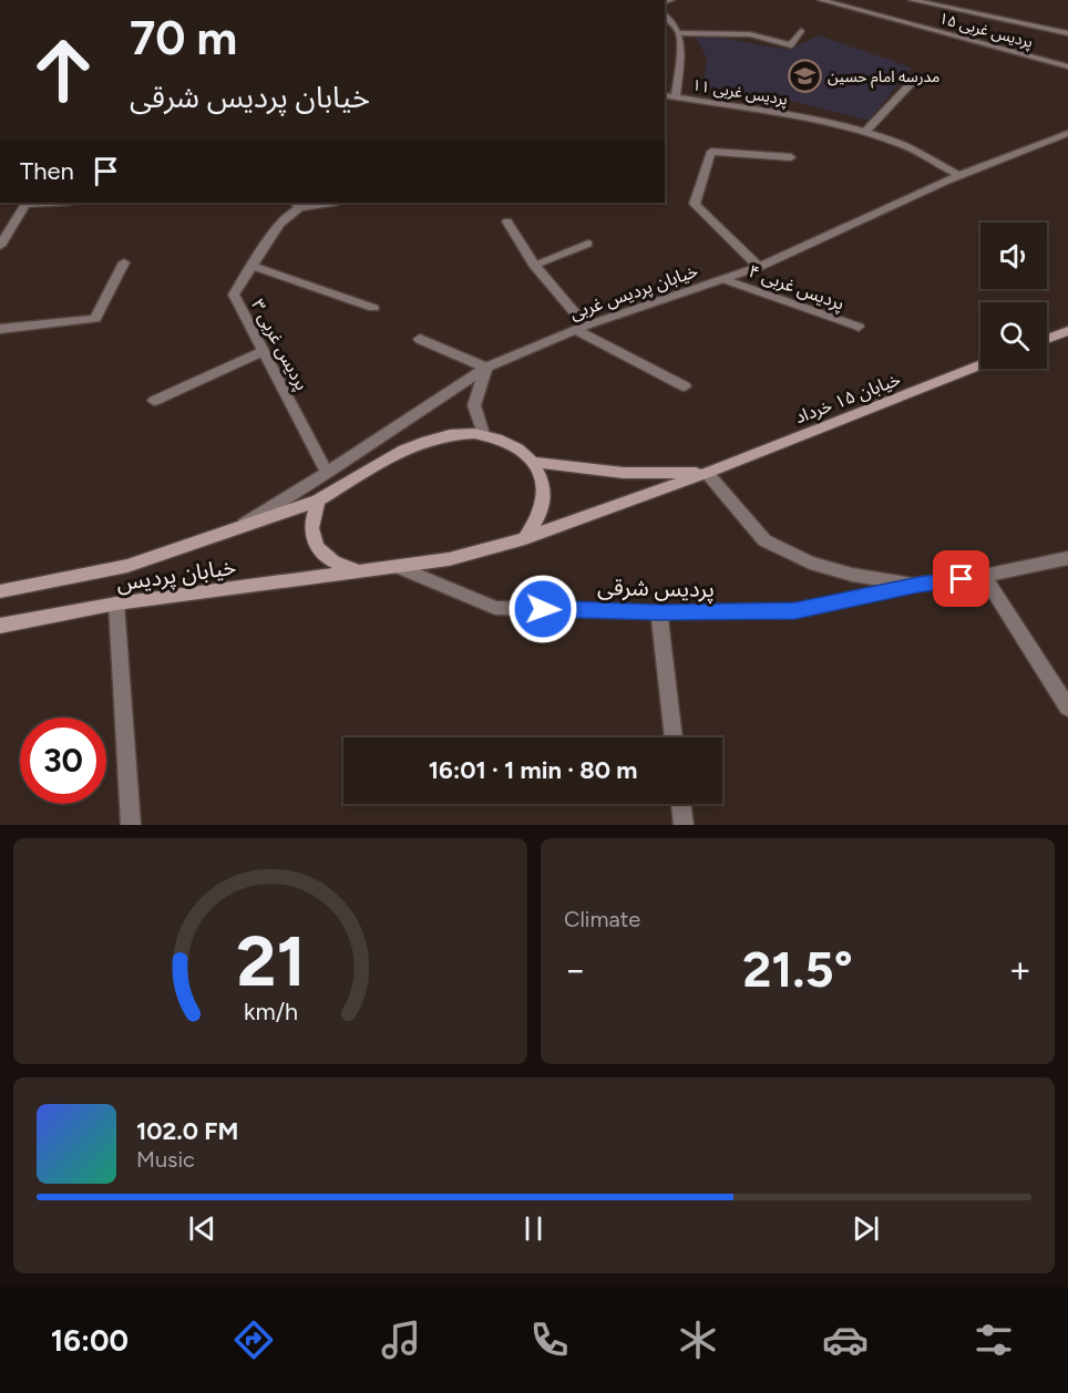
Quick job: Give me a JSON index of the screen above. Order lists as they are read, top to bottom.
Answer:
{
  "streets": {
    "street": [
      "پردیس غربی ۱۵",
      "پردیس غربی ۱۱",
      "پردیس غربی ۴",
      "خیابان پردیس غربی",
      "پردیس غربی ۳",
      "خیابان ۱۵ خرداد",
      "خیابان پردیس",
      "پردیس شرقی"
    ]
  },
  "crossings": [
    ["پردیس غربی ۱۱", "خیابان پردیس غربی"],
    ["پردیس غربی ۴", "خیابان پردیس غربی"],
    ["خیابان پردیس غربی", "پردیس غربی ۳"],
    ["خیابان پردیس غربی", "خیابان پردیس"],
    ["خیابان ۱۵ خرداد", "خیابان پردیس"],
    ["خیابان پردیس", "پردیس شرقی"]
  ],
  "places": {
    "school or university": ["مدرسه امام حسین"]
  },
  "page": {
    "turn": ["70 m", "خیابان پردیس شرقی"],
    "then": "Then",
    "limit": "30",
    "trip": "16:01 · 1 min · 80 m",
    "tile": "Climate",
    "heat": ["−", "21.5°", "+"],
    "song": ["102.0 FM", "Music"],
    "tabs": "16:00",
    "gauge": ["21", "km/h"]
  }
}
